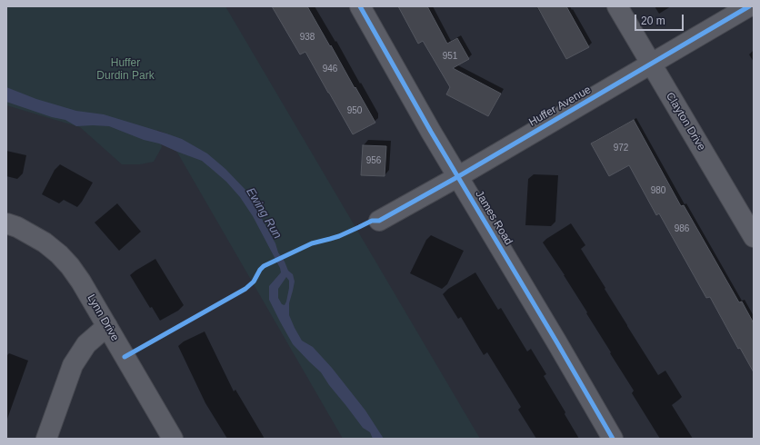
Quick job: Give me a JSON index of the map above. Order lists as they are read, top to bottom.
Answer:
{
  "streets": {
    "street": [
      "Huffer Avenue",
      "Clayton Drive",
      "James Road",
      "Lynn Drive"
    ]
  },
  "crossings": [
    ["Huffer Avenue", "Clayton Drive"],
    ["Huffer Avenue", "James Road"]
  ],
  "water": ["Ewing Run"],
  "parks": ["Huffer Durdin Park"],
  "house_numbers": [
    "938",
    "951",
    "946",
    "950",
    "972",
    "956",
    "980",
    "986"
  ],
  "scale_bar": "20 m"
}
